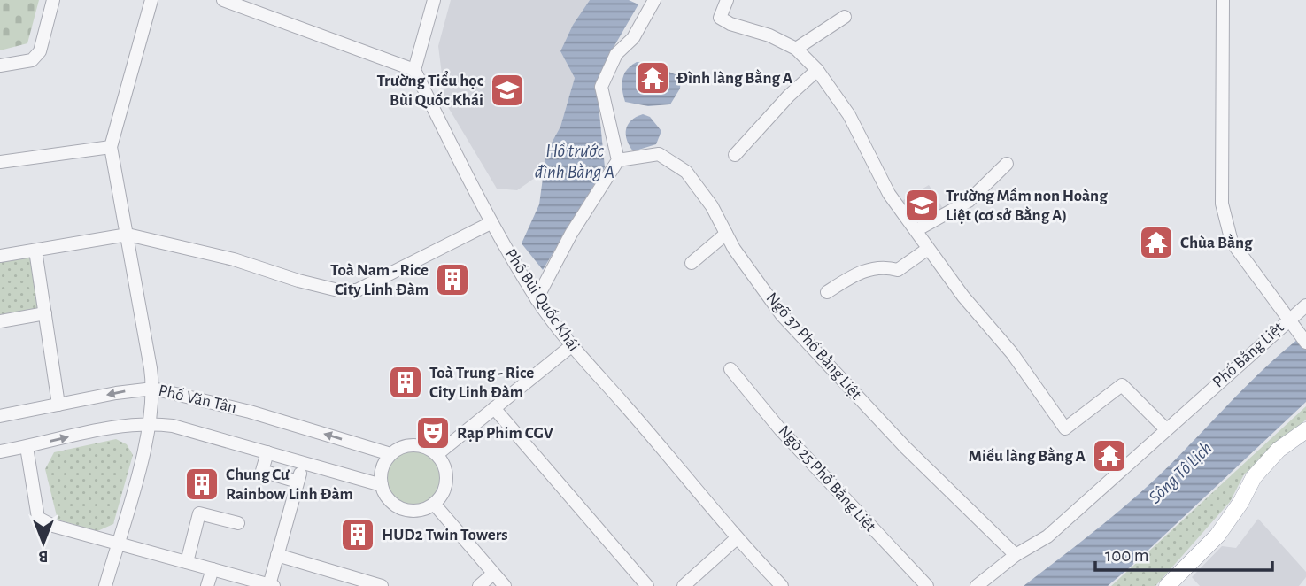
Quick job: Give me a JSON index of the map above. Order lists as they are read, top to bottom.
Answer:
{
  "streets": {
    "street": [
      "Phố Bùi Quốc Khái",
      "Ngõ 37 Phố Bằng Liệt",
      "Phố Bằng Liệt",
      "Phố Văn Tân",
      "Ngõ 25 Phố Bằng Liệt"
    ]
  },
  "crossings": [
    ["Ngõ 37 Phố Bằng Liệt", "Phố Bằng Liệt"]
  ],
  "water": ["Hồ trước đình Bằng A", "Sông Tô Lịch"],
  "places": {
    "temple": ["Đình làng Bằng A", "Chùa Bằng", "Miếu làng Bằng A"],
    "school or university": ["Trường Tiểu học Bùi Quốc Khái", "Trường Mầm non Hoàng Liệt (cơ sở Bằng A)"],
    "building": [
      "Toà Nam - Rice City Linh Đàm",
      "Toà Trung - Rice City Linh Đàm",
      "Chung Cư Rainbow Linh Đàm",
      "HUD2 Twin Towers"
    ],
    "theatre": ["Rạp Phim CGV"]
  },
  "scale_bar": "100 m",
  "north": "bottom"
}
